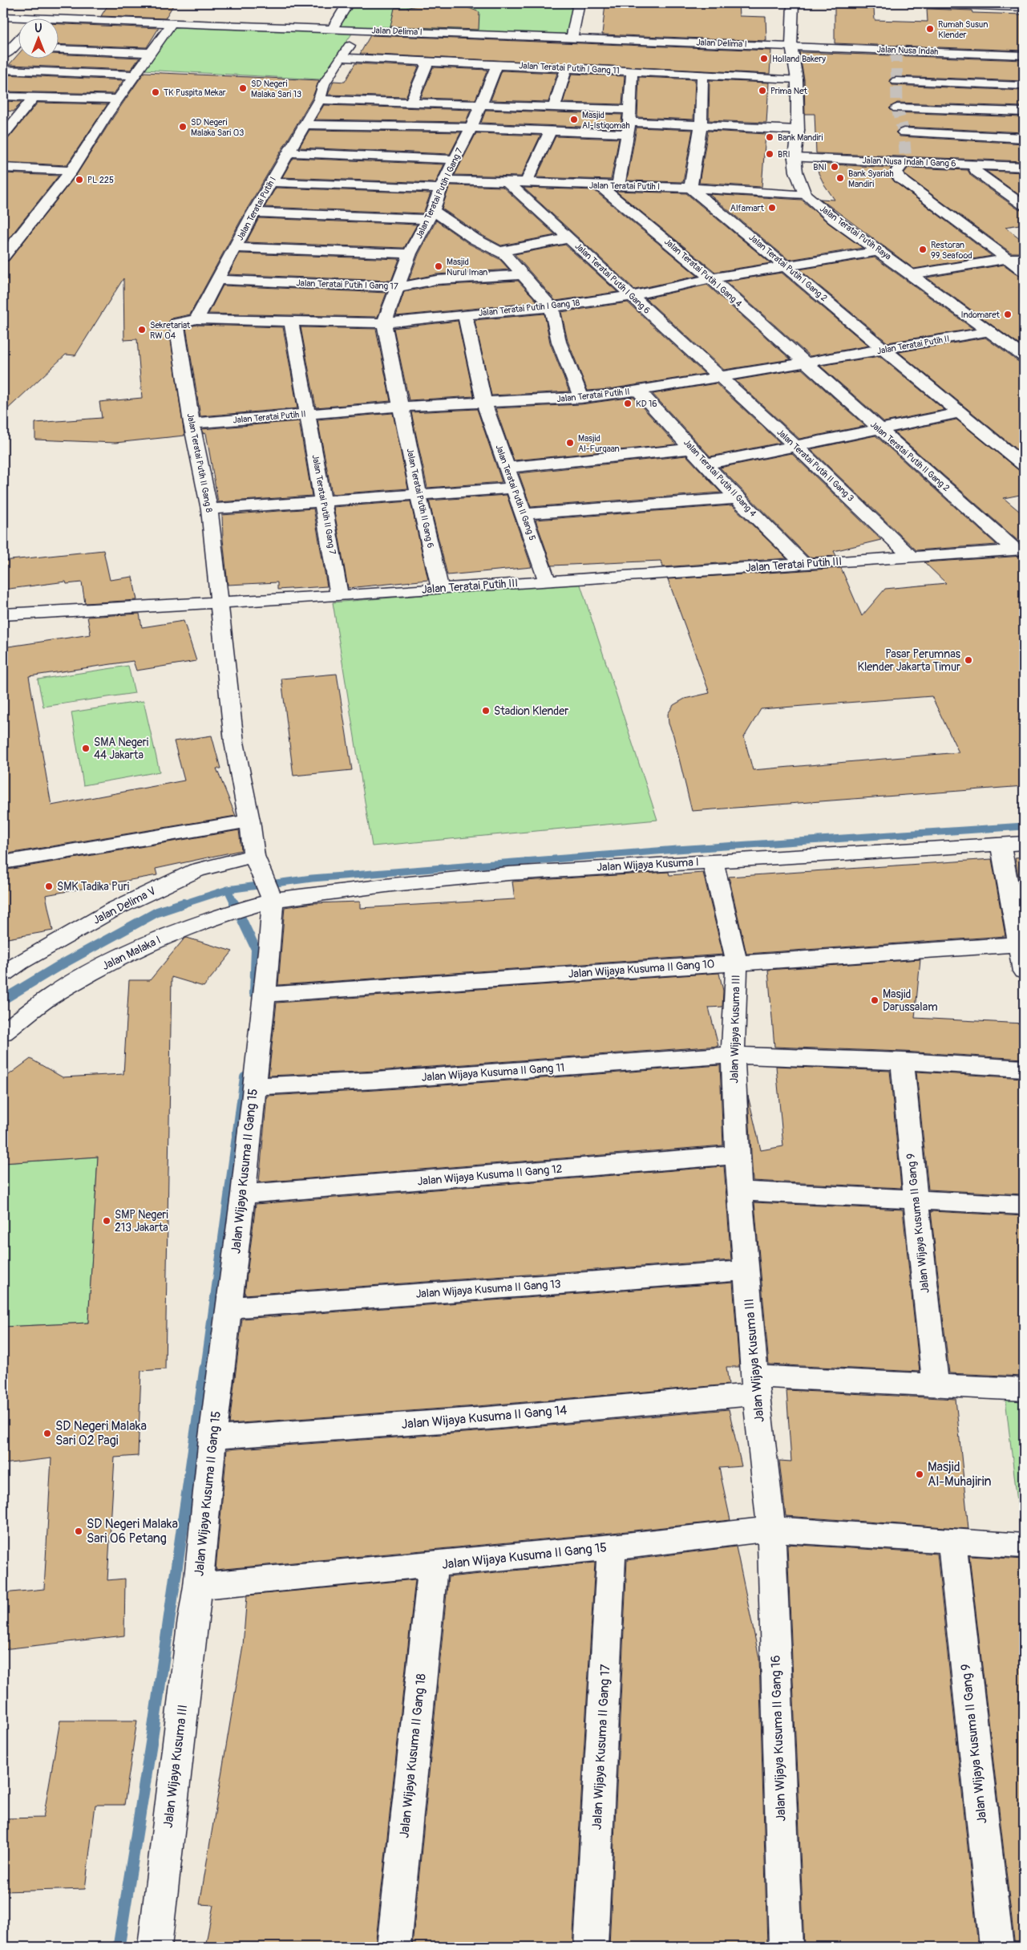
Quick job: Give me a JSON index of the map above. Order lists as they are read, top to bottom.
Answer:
{
  "streets": {
    "street": [
      "Jalan Delima I",
      "Jalan Nusa Indah",
      "Jalan Teratai Putih I Gang 11",
      "Jalan Nusa Indah I Gang 6",
      "Jalan Teratai Putih I",
      "Jalan Teratai Putih I Gang 7",
      "Jalan Teratai Putih Raya",
      "Jalan Teratai Putih I Gang 2",
      "Jalan Teratai Putih I Gang 4",
      "Jalan Teratai Putih I Gang 6",
      "Jalan Teratai Putih I Gang 17",
      "Jalan Teratai Putih I Gang 18",
      "Jalan Teratai Putih II",
      "Jalan Teratai Putih II Gang 2",
      "Jalan Teratai Putih II Gang 8",
      "Jalan Teratai Putih II Gang 3",
      "Jalan Teratai Putih II Gang 4",
      "Jalan Teratai Putih II Gang 5",
      "Jalan Teratai Putih II Gang 6",
      "Jalan Teratai Putih II Gang 7",
      "Jalan Teratai Putih III",
      "Jalan Wijaya Kusuma I",
      "Jalan Delima V",
      "Jalan Malaka I",
      "Jalan Wijaya Kusuma II Gang 10",
      "Jalan Wijaya Kusuma III",
      "Jalan Wijaya Kusuma II Gang 11",
      "Jalan Wijaya Kusuma II Gang 15",
      "Jalan Wijaya Kusuma II Gang 12",
      "Jalan Wijaya Kusuma II Gang 9",
      "Jalan Wijaya Kusuma II Gang 13",
      "Jalan Wijaya Kusuma II Gang 14",
      "Jalan Wijaya Kusuma II Gang 16",
      "Jalan Wijaya Kusuma II Gang 17",
      "Jalan Wijaya Kusuma II Gang 18"
    ]
  },
  "crossings": [
    ["Jalan Delima I", "Jalan Nusa Indah"],
    ["Jalan Delima I", "Jalan Teratai Putih I"],
    ["Jalan Delima I", "Jalan Teratai Putih Raya"],
    ["Jalan Nusa Indah", "Jalan Teratai Putih Raya"],
    ["Jalan Teratai Putih I Gang 11", "Jalan Teratai Putih I"],
    ["Jalan Teratai Putih I Gang 11", "Jalan Teratai Putih I Gang 7"],
    ["Jalan Teratai Putih I Gang 11", "Jalan Teratai Putih Raya"],
    ["Jalan Nusa Indah I Gang 6", "Jalan Teratai Putih Raya"],
    ["Jalan Teratai Putih I", "Jalan Teratai Putih I Gang 7"],
    ["Jalan Teratai Putih I", "Jalan Teratai Putih Raya"],
    ["Jalan Teratai Putih I", "Jalan Teratai Putih I Gang 2"],
    ["Jalan Teratai Putih I", "Jalan Teratai Putih I Gang 4"],
    ["Jalan Teratai Putih I", "Jalan Teratai Putih I Gang 6"],
    ["Jalan Teratai Putih I", "Jalan Teratai Putih I Gang 17"],
    ["Jalan Teratai Putih I", "Jalan Teratai Putih I Gang 18"],
    ["Jalan Teratai Putih I Gang 7", "Jalan Teratai Putih I Gang 17"],
    ["Jalan Teratai Putih I Gang 7", "Jalan Teratai Putih I Gang 18"],
    ["Jalan Teratai Putih I Gang 7", "Jalan Teratai Putih II Gang 6"],
    ["Jalan Teratai Putih Raya", "Jalan Teratai Putih I Gang 18"],
    ["Jalan Teratai Putih Raya", "Jalan Teratai Putih II"],
    ["Jalan Teratai Putih I Gang 2", "Jalan Teratai Putih I Gang 18"],
    ["Jalan Teratai Putih I Gang 2", "Jalan Teratai Putih II"],
    ["Jalan Teratai Putih I Gang 4", "Jalan Teratai Putih I Gang 18"],
    ["Jalan Teratai Putih I Gang 4", "Jalan Teratai Putih II"],
    ["Jalan Teratai Putih I Gang 4", "Jalan Teratai Putih II Gang 2"],
    ["Jalan Teratai Putih I Gang 6", "Jalan Teratai Putih I Gang 18"],
    ["Jalan Teratai Putih I Gang 6", "Jalan Teratai Putih II"],
    ["Jalan Teratai Putih I Gang 6", "Jalan Teratai Putih II Gang 3"],
    ["Jalan Teratai Putih I Gang 18", "Jalan Teratai Putih II Gang 8"],
    ["Jalan Teratai Putih I Gang 18", "Jalan Teratai Putih II Gang 5"],
    ["Jalan Teratai Putih I Gang 18", "Jalan Teratai Putih II Gang 6"],
    ["Jalan Teratai Putih I Gang 18", "Jalan Teratai Putih II Gang 7"],
    ["Jalan Teratai Putih II", "Jalan Teratai Putih II Gang 2"],
    ["Jalan Teratai Putih II", "Jalan Teratai Putih II Gang 8"],
    ["Jalan Teratai Putih II", "Jalan Teratai Putih II Gang 3"],
    ["Jalan Teratai Putih II", "Jalan Teratai Putih II Gang 4"],
    ["Jalan Teratai Putih II", "Jalan Teratai Putih II Gang 5"],
    ["Jalan Teratai Putih II", "Jalan Teratai Putih II Gang 6"],
    ["Jalan Teratai Putih II", "Jalan Teratai Putih II Gang 7"],
    ["Jalan Teratai Putih II Gang 2", "Jalan Teratai Putih III"],
    ["Jalan Teratai Putih II Gang 8", "Jalan Teratai Putih III"],
    ["Jalan Teratai Putih II Gang 3", "Jalan Teratai Putih III"],
    ["Jalan Teratai Putih II Gang 4", "Jalan Teratai Putih III"],
    ["Jalan Teratai Putih II Gang 5", "Jalan Teratai Putih III"],
    ["Jalan Teratai Putih II Gang 6", "Jalan Teratai Putih III"],
    ["Jalan Teratai Putih II Gang 7", "Jalan Teratai Putih III"],
    ["Jalan Wijaya Kusuma I", "Jalan Malaka I"],
    ["Jalan Wijaya Kusuma I", "Jalan Wijaya Kusuma III"],
    ["Jalan Wijaya Kusuma I", "Jalan Wijaya Kusuma II Gang 15"],
    ["Jalan Malaka I", "Jalan Wijaya Kusuma II Gang 15"],
    ["Jalan Wijaya Kusuma II Gang 10", "Jalan Wijaya Kusuma III"],
    ["Jalan Wijaya Kusuma II Gang 10", "Jalan Wijaya Kusuma II Gang 15"],
    ["Jalan Wijaya Kusuma III", "Jalan Wijaya Kusuma II Gang 11"],
    ["Jalan Wijaya Kusuma III", "Jalan Wijaya Kusuma II Gang 15"],
    ["Jalan Wijaya Kusuma III", "Jalan Wijaya Kusuma II Gang 12"],
    ["Jalan Wijaya Kusuma III", "Jalan Wijaya Kusuma II Gang 13"],
    ["Jalan Wijaya Kusuma III", "Jalan Wijaya Kusuma II Gang 14"],
    ["Jalan Wijaya Kusuma III", "Jalan Wijaya Kusuma II Gang 16"],
    ["Jalan Wijaya Kusuma II Gang 11", "Jalan Wijaya Kusuma II Gang 15"],
    ["Jalan Wijaya Kusuma II Gang 11", "Jalan Wijaya Kusuma II Gang 9"],
    ["Jalan Wijaya Kusuma II Gang 15", "Jalan Wijaya Kusuma II Gang 12"],
    ["Jalan Wijaya Kusuma II Gang 15", "Jalan Wijaya Kusuma II Gang 9"],
    ["Jalan Wijaya Kusuma II Gang 15", "Jalan Wijaya Kusuma II Gang 13"],
    ["Jalan Wijaya Kusuma II Gang 15", "Jalan Wijaya Kusuma II Gang 14"],
    ["Jalan Wijaya Kusuma II Gang 15", "Jalan Wijaya Kusuma II Gang 16"],
    ["Jalan Wijaya Kusuma II Gang 15", "Jalan Wijaya Kusuma II Gang 17"],
    ["Jalan Wijaya Kusuma II Gang 15", "Jalan Wijaya Kusuma II Gang 18"],
    ["Jalan Wijaya Kusuma II Gang 9", "Jalan Wijaya Kusuma II Gang 14"]
  ],
  "places": [
    "Rumah Susun Klender",
    "Holland Bakery",
    "SD Negeri Malaka Sari 13",
    "Prima Net",
    "TK Puspita Mekar",
    "Masjid Al-Istiqomah",
    "SD Negeri Malaka Sari 03",
    "Bank Mandiri",
    "BRI",
    "BNI",
    "Bank Syariah Mandiri",
    "PL 225",
    "Alfamart",
    "Restoran 99 Seafood",
    "Masjid Nurul Iman",
    "Indomaret",
    "Sekretariat RW 04",
    "KD 16",
    "Masjid Al-Furqaan",
    "Pasar Perumnas Klender Jakarta Timur",
    "Stadion Klender",
    "SMA Negeri 44 Jakarta",
    "SMK Tadika Puri",
    "Masjid Darussalam",
    "SMP Negeri 213 Jakarta",
    "SD Negeri Malaka Sari 02 Pagi",
    "Masjid Al-Muhajirin",
    "SD Negeri Malaka Sari 06 Petang"
  ],
  "north": "top"
}
